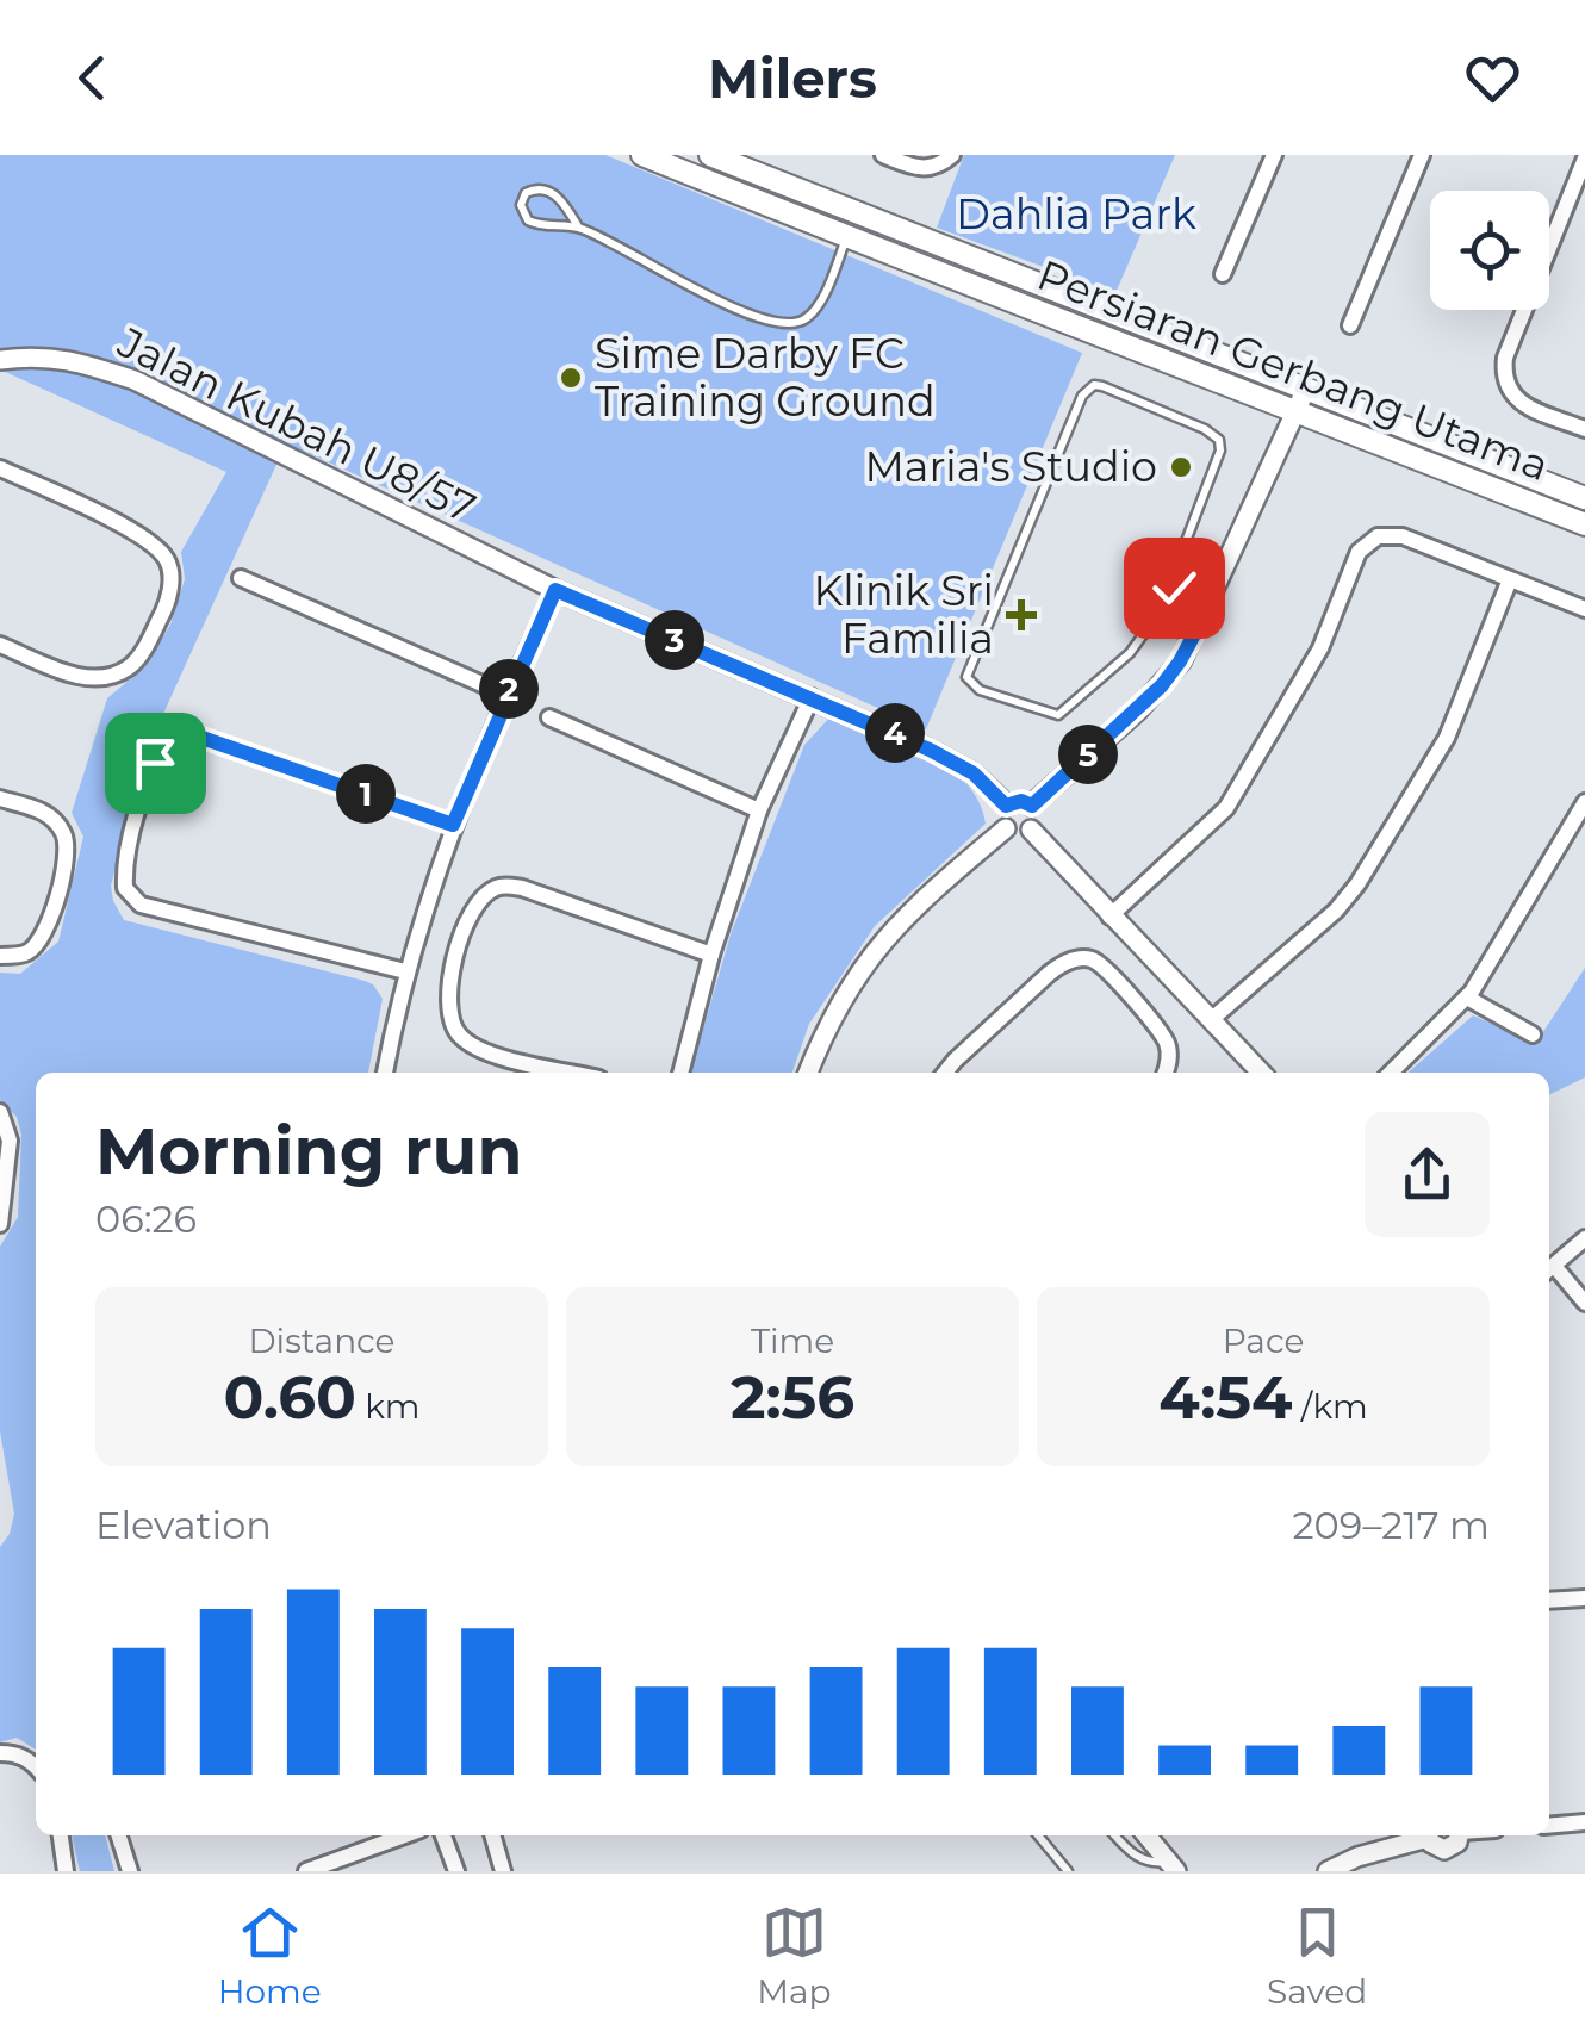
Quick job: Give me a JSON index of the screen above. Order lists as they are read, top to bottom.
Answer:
{
  "streets": {
    "main road": ["Persiaran Gerbang Utama"],
    "street": ["Jalan Kubah U8/57"]
  },
  "parks": ["Dahlia Park"],
  "places": {
    "other": ["Sime Darby FC Training Ground", "Maria's Studio"],
    "health": ["Klinik Sri Familia"]
  },
  "page": {
    "header": "Milers",
    "pins": [
      "3",
      "2",
      "4",
      "5",
      "1"
    ],
    "heading": ["Morning run", "06:26"],
    "stats": [
      ["Distance", "0.60 km"],
      ["Time", "2:56"],
      ["Pace", "4:54 /km"]
    ],
    "chart": ["Elevation", "209–217 m"],
    "tabs": ["Home", "Map", "Saved"]
  }
}
